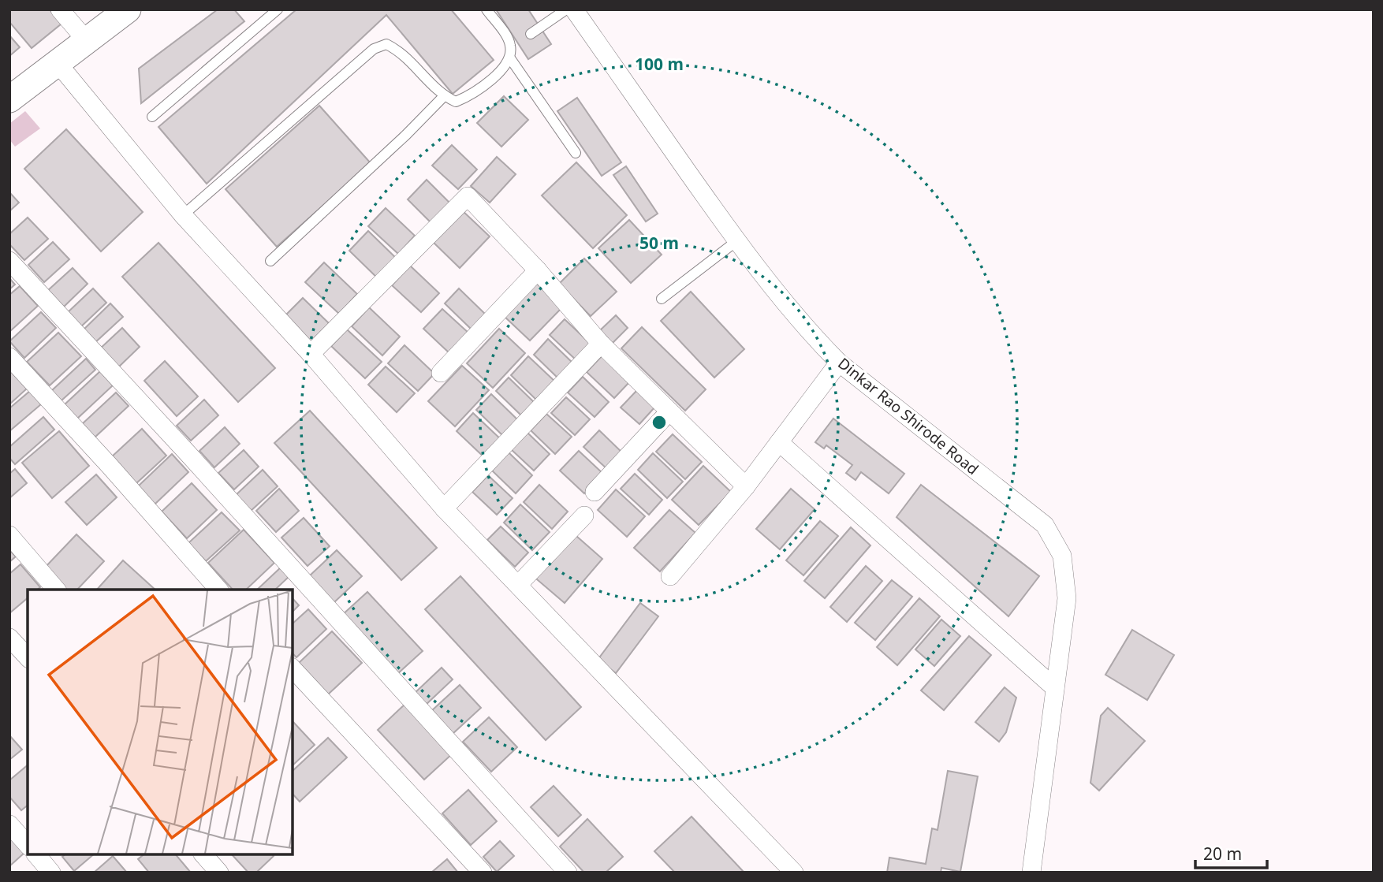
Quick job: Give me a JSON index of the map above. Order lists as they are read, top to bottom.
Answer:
{
  "streets": {
    "street": ["Dinkar Rao Shirode Road"]
  },
  "scale_bar": "20 m",
  "rings": ["100 m", "50 m"]
}
